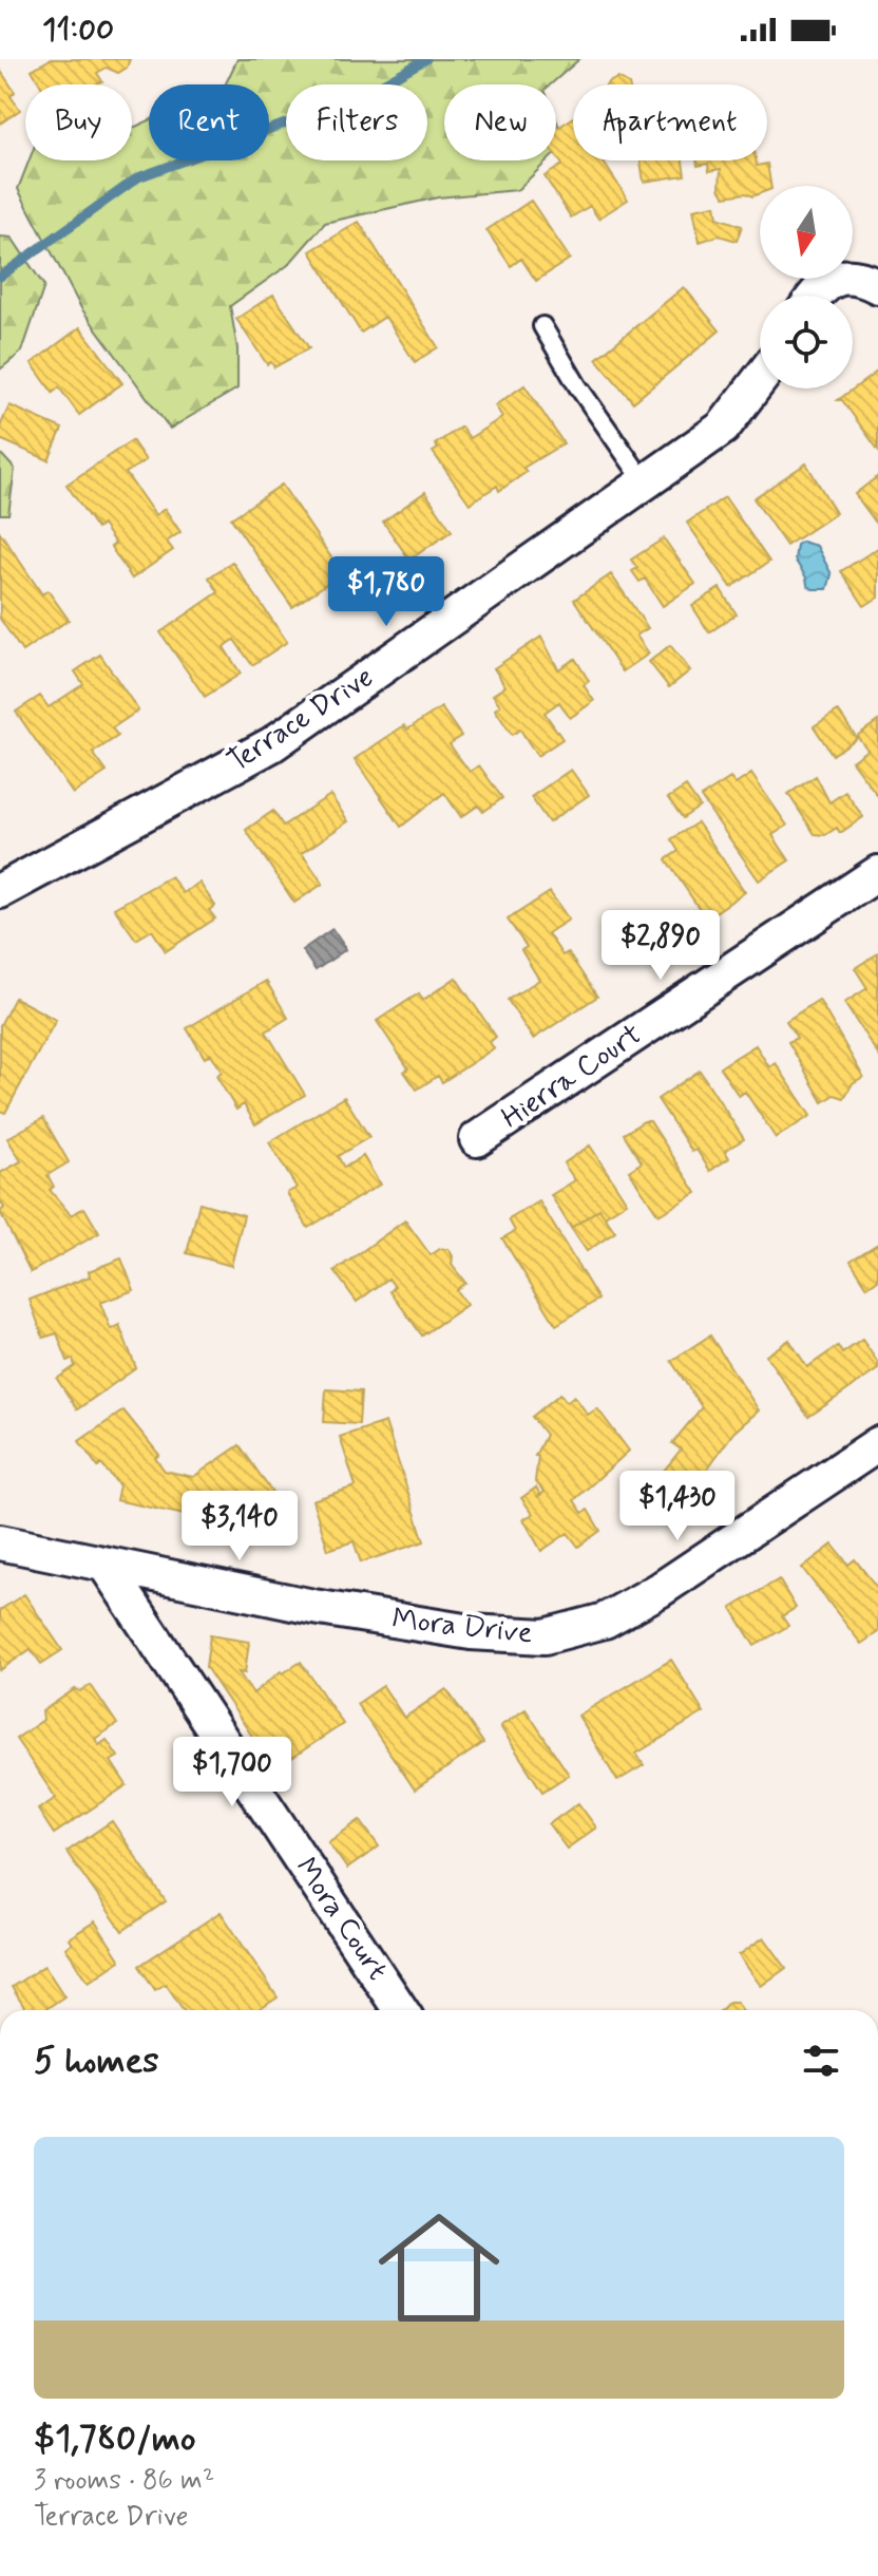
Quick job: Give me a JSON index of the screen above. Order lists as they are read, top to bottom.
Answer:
{
  "streets": {
    "street": [
      "Terrace Drive",
      "Hierra Court",
      "Mora Drive",
      "Mora Court"
    ]
  },
  "crossings": [
    ["Mora Drive", "Mora Court"]
  ],
  "north": "bottom",
  "page": {
    "status": "11:00",
    "chip": [
      "Buy",
      "Rent",
      "Filters",
      "New",
      "Apartment"
    ],
    "price": [
      "$1,780",
      "$2,890",
      "$1,430",
      "$3,140",
      "$1,700"
    ],
    "heading": "5 homes",
    "list": [
      {
        "name": "$1,780/mo",
        "note": "3 rooms · 86 m² · Terrace Drive"
      }
    ]
  }
}
